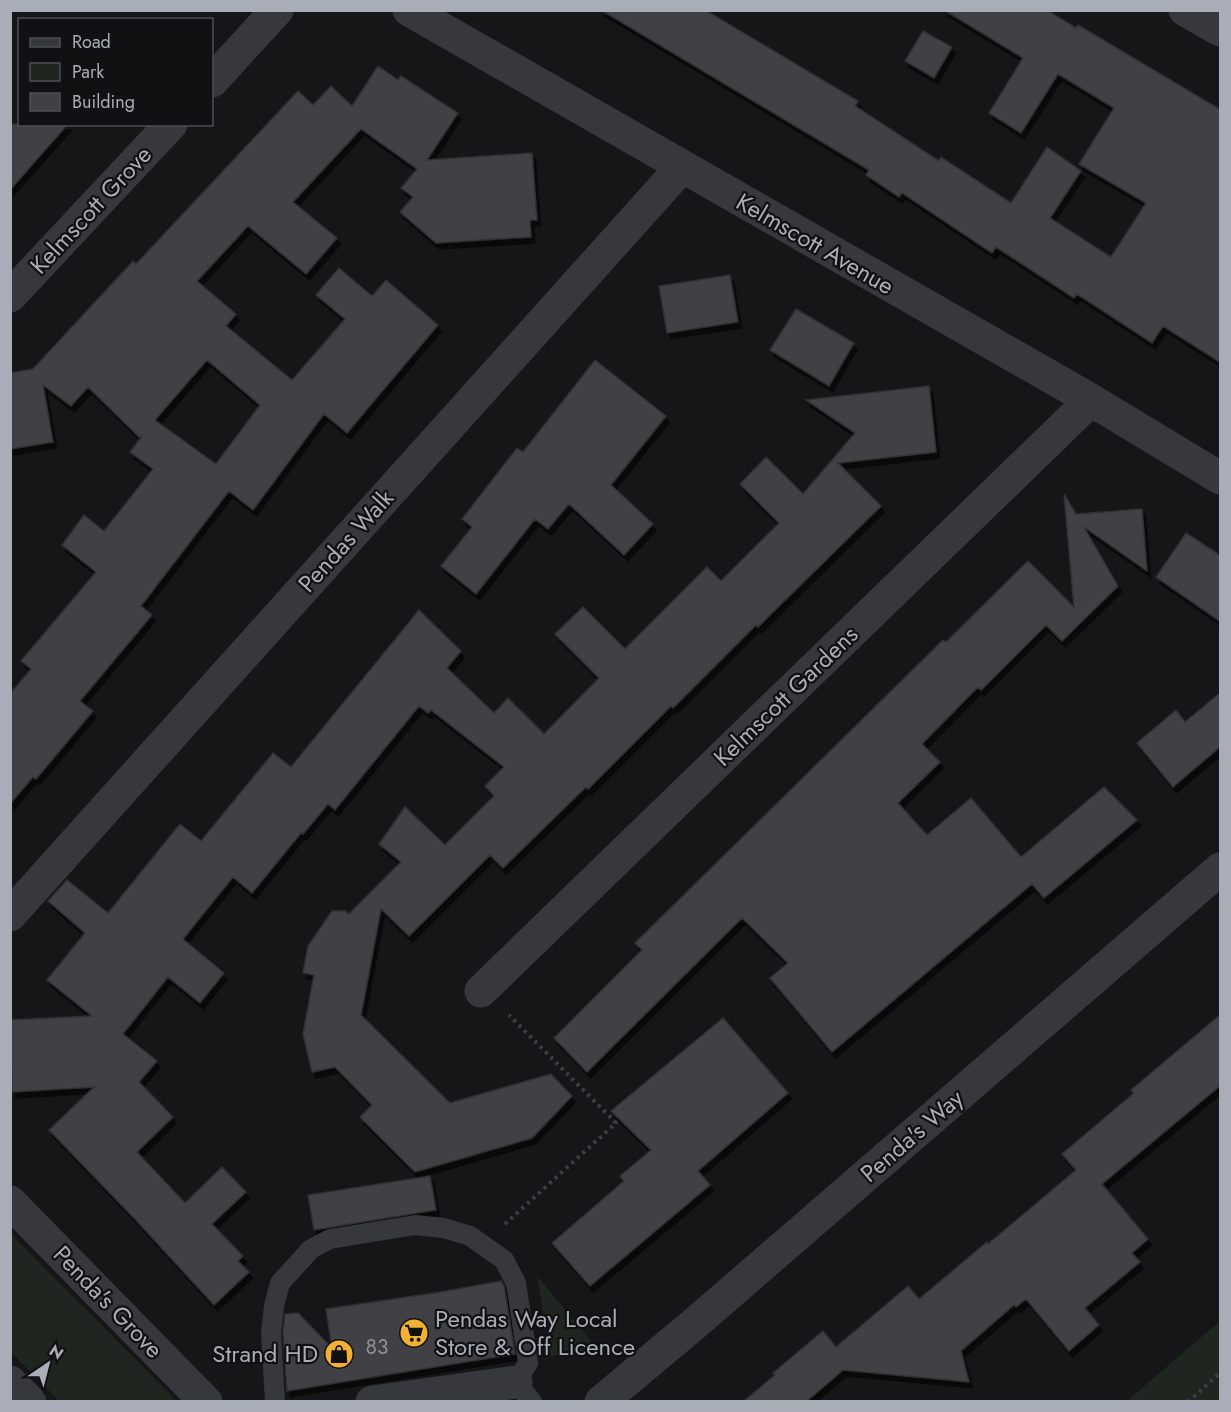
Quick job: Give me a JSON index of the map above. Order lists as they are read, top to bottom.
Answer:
{
  "streets": {
    "street": [
      "Kelmscott Grove",
      "Kelmscott Avenue",
      "Pendas Walk",
      "Kelmscott Gardens",
      "Penda's Way",
      "Penda's Grove"
    ]
  },
  "crossings": [
    ["Kelmscott Avenue", "Pendas Walk"],
    ["Kelmscott Avenue", "Kelmscott Gardens"]
  ],
  "places": {
    "supermarket": ["Pendas Way Local Store & Off Licence"],
    "shop": ["Strand HD"]
  },
  "house_numbers": ["83"],
  "legend": ["Road", "Park", "Building"],
  "north": "top right"
}
